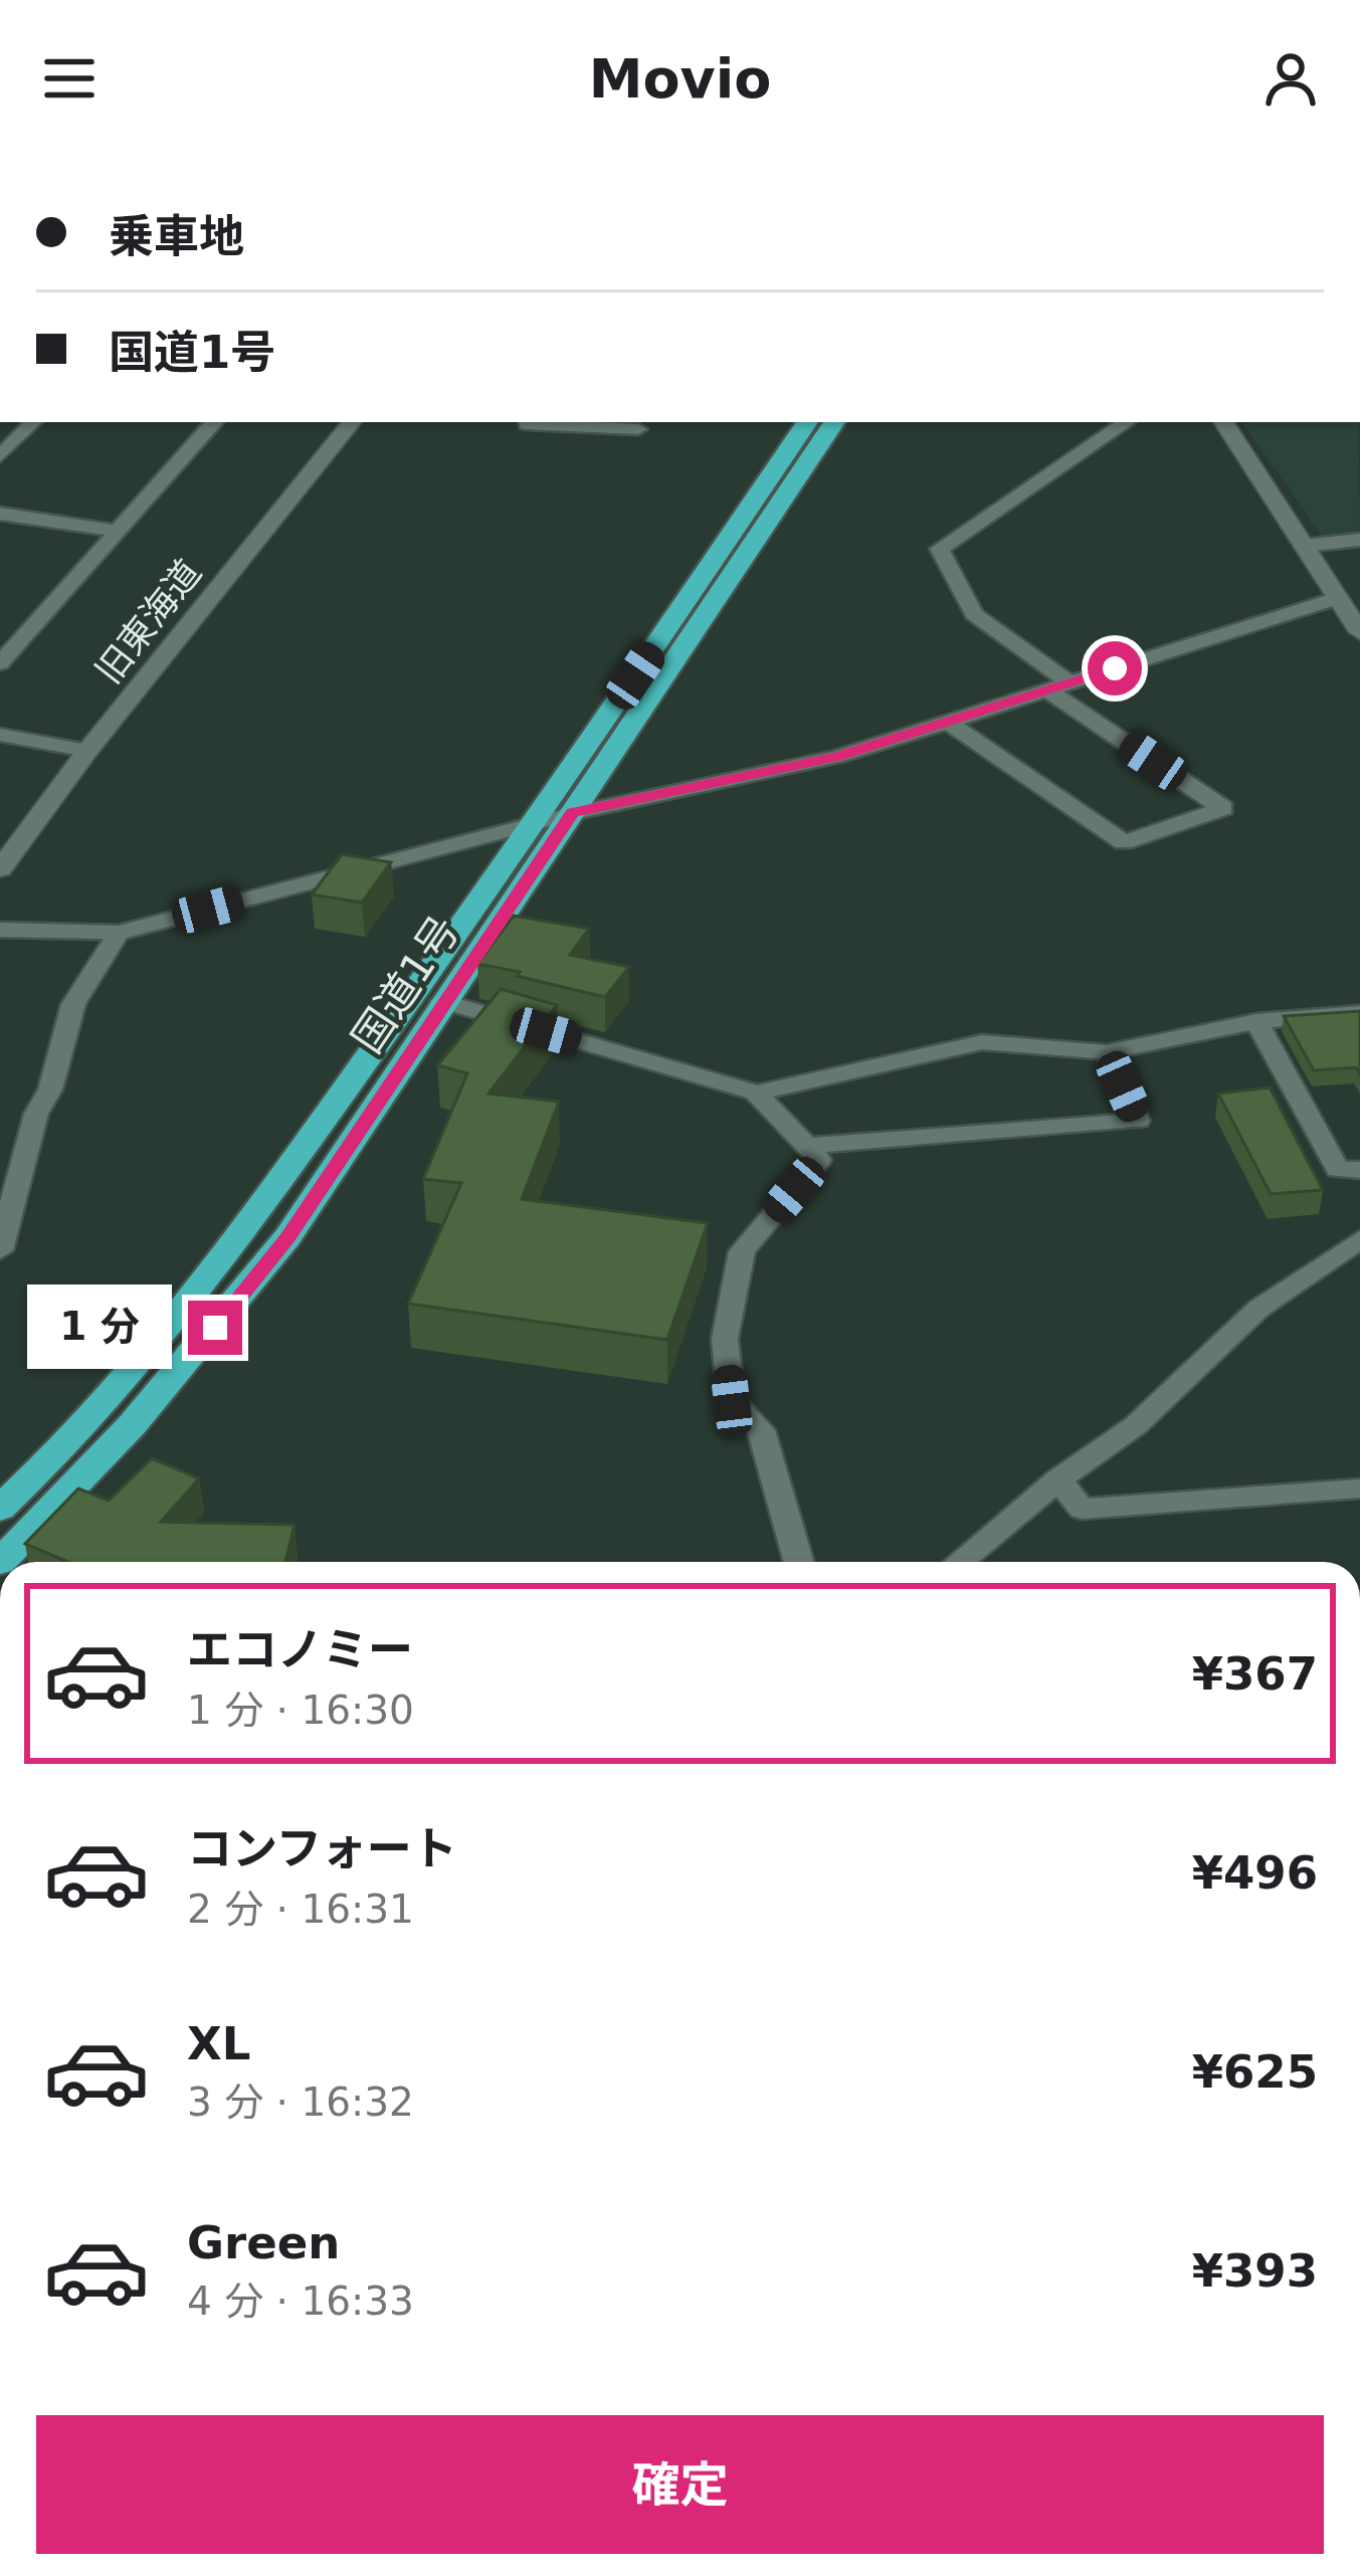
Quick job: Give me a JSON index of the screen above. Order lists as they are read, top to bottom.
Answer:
{
  "streets": {
    "highway": ["国道1号"],
    "street": ["旧東海道"]
  },
  "page": {
    "header": "Movio",
    "banner": ["乗車地", "国道1号"],
    "bubble": "1 分",
    "list": [
      {
        "name": "エコノミー",
        "note": "1 分 · 16:30",
        "value": "¥367"
      },
      {
        "name": "コンフォート",
        "note": "2 分 · 16:31",
        "value": "¥496"
      },
      {
        "name": "XL",
        "note": "3 分 · 16:32",
        "value": "¥625"
      },
      {
        "name": "Green",
        "note": "4 分 · 16:33",
        "value": "¥393"
      }
    ],
    "buttons": "確定"
  }
}
